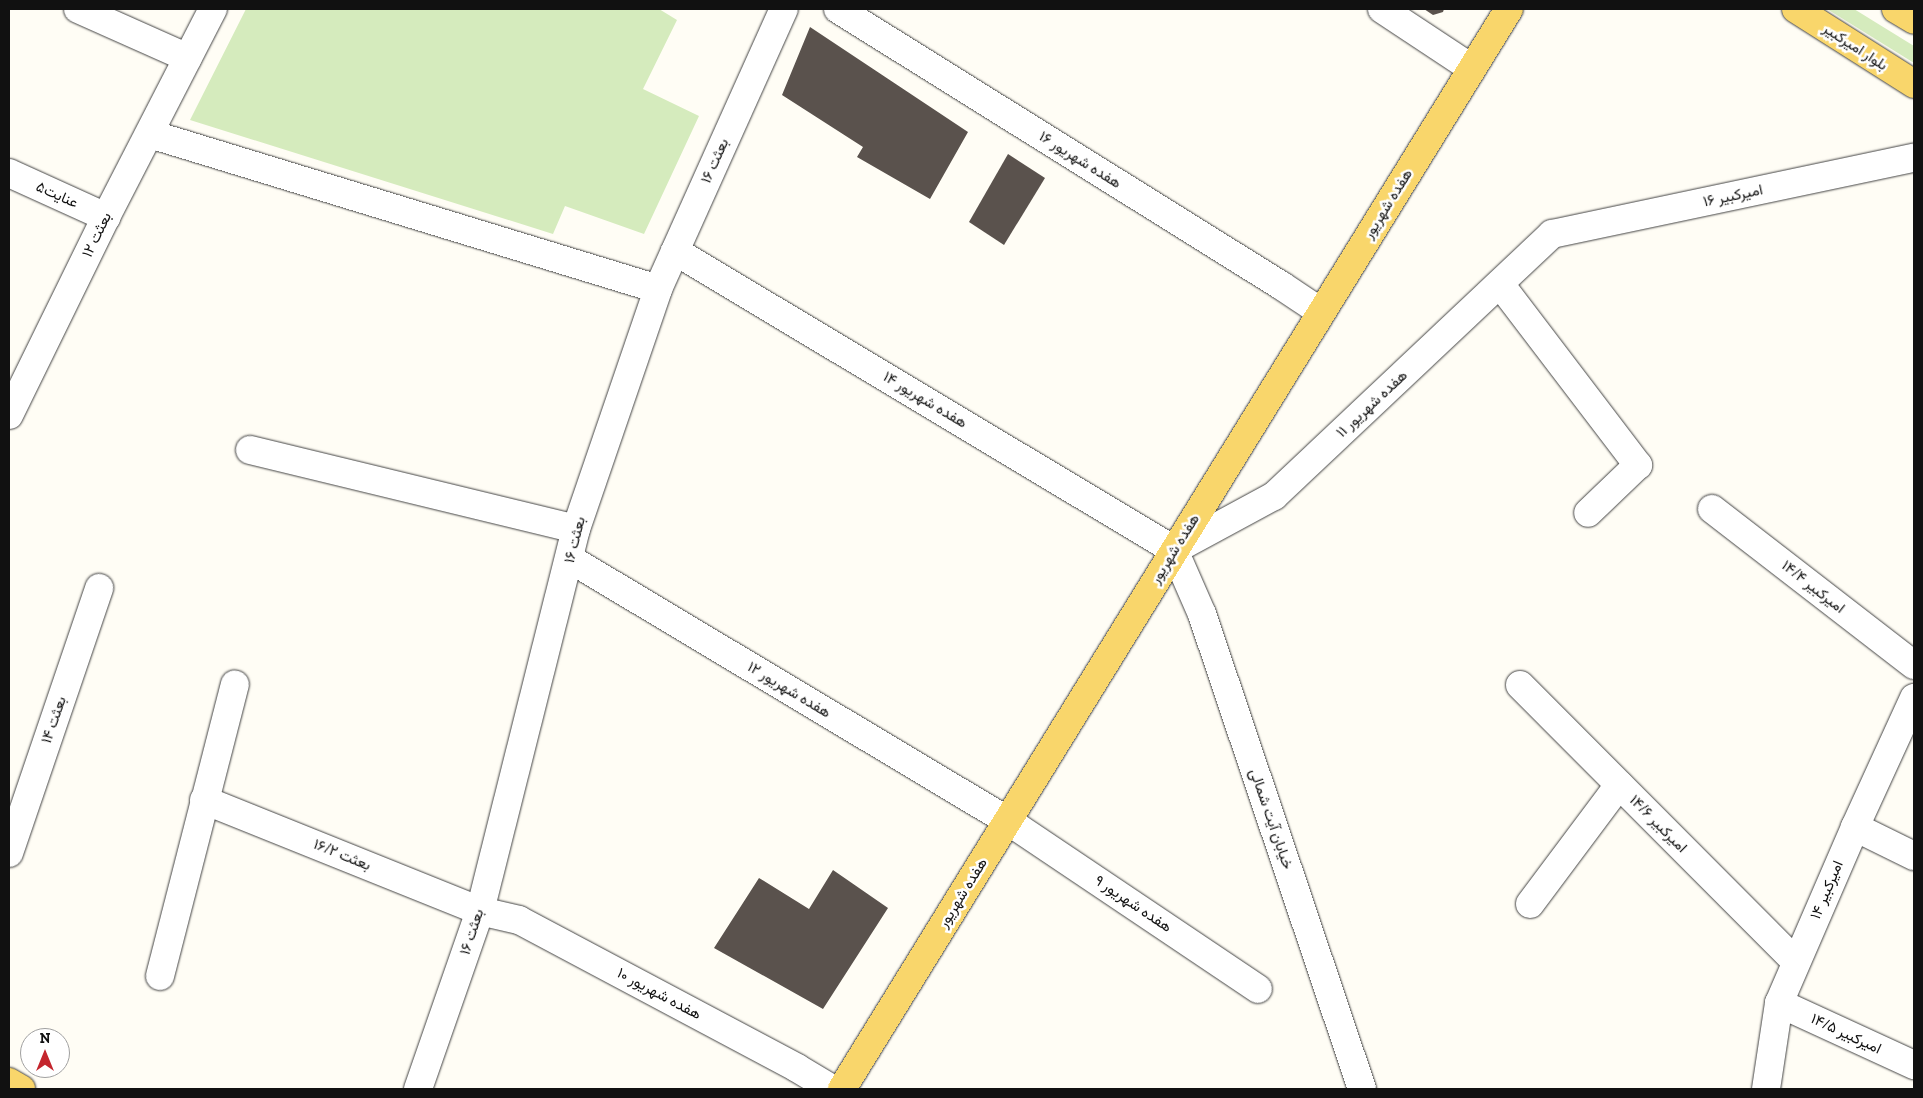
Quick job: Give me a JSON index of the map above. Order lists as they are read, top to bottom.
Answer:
{
  "streets": {
    "main road": ["بلوار امیرکبیر", "هفده شهریور"],
    "street": [
      "هفده شهریور ۱۶",
      "بعثت ۱۶",
      "عنایت۵",
      "امیرکبیر ۱۶",
      "بعثت ۱۲",
      "هفده شهریور ۱۴",
      "هفده شهریور ۱۱",
      "امیرکبیر ۱۴/۴",
      "هفده شهریور ۱۲",
      "بعثت ۱۴",
      "خیابان آیت شمالی",
      "امیرکبیر ۱۴/۶",
      "بعثت ۱۶/۲",
      "امیرکبیر ۱۴",
      "هفده شهریور ۹",
      "هفده شهریور ۱۰",
      "امیرکبیر ۱۴/۵"
    ]
  },
  "crossings": [
    ["هفده شهریور ۱۶", "هفده شهریور"],
    ["بعثت ۱۶", "هفده شهریور ۱۴"],
    ["بعثت ۱۶", "هفده شهریور ۱۲"],
    ["بعثت ۱۶", "بعثت ۱۶/۲"],
    ["بعثت ۱۶", "هفده شهریور ۱۰"],
    ["عنایت۵", "بعثت ۱۲"],
    ["امیرکبیر ۱۶", "هفده شهریور ۱۱"],
    ["هفده شهریور", "هفده شهریور ۱۴"],
    ["هفده شهریور", "هفده شهریور ۱۱"],
    ["هفده شهریور", "هفده شهریور ۱۲"],
    ["هفده شهریور", "خیابان آیت شمالی"],
    ["هفده شهریور", "هفده شهریور ۹"],
    ["هفده شهریور ۱۴", "هفده شهریور ۱۱"],
    ["هفده شهریور ۱۴", "خیابان آیت شمالی"],
    ["هفده شهریور ۱۱", "خیابان آیت شمالی"],
    ["هفده شهریور ۱۲", "هفده شهریور ۹"],
    ["امیرکبیر ۱۴/۶", "امیرکبیر ۱۴"],
    ["بعثت ۱۶/۲", "هفده شهریور ۱۰"],
    ["امیرکبیر ۱۴", "امیرکبیر ۱۴/۵"]
  ],
  "north": "top"
}
